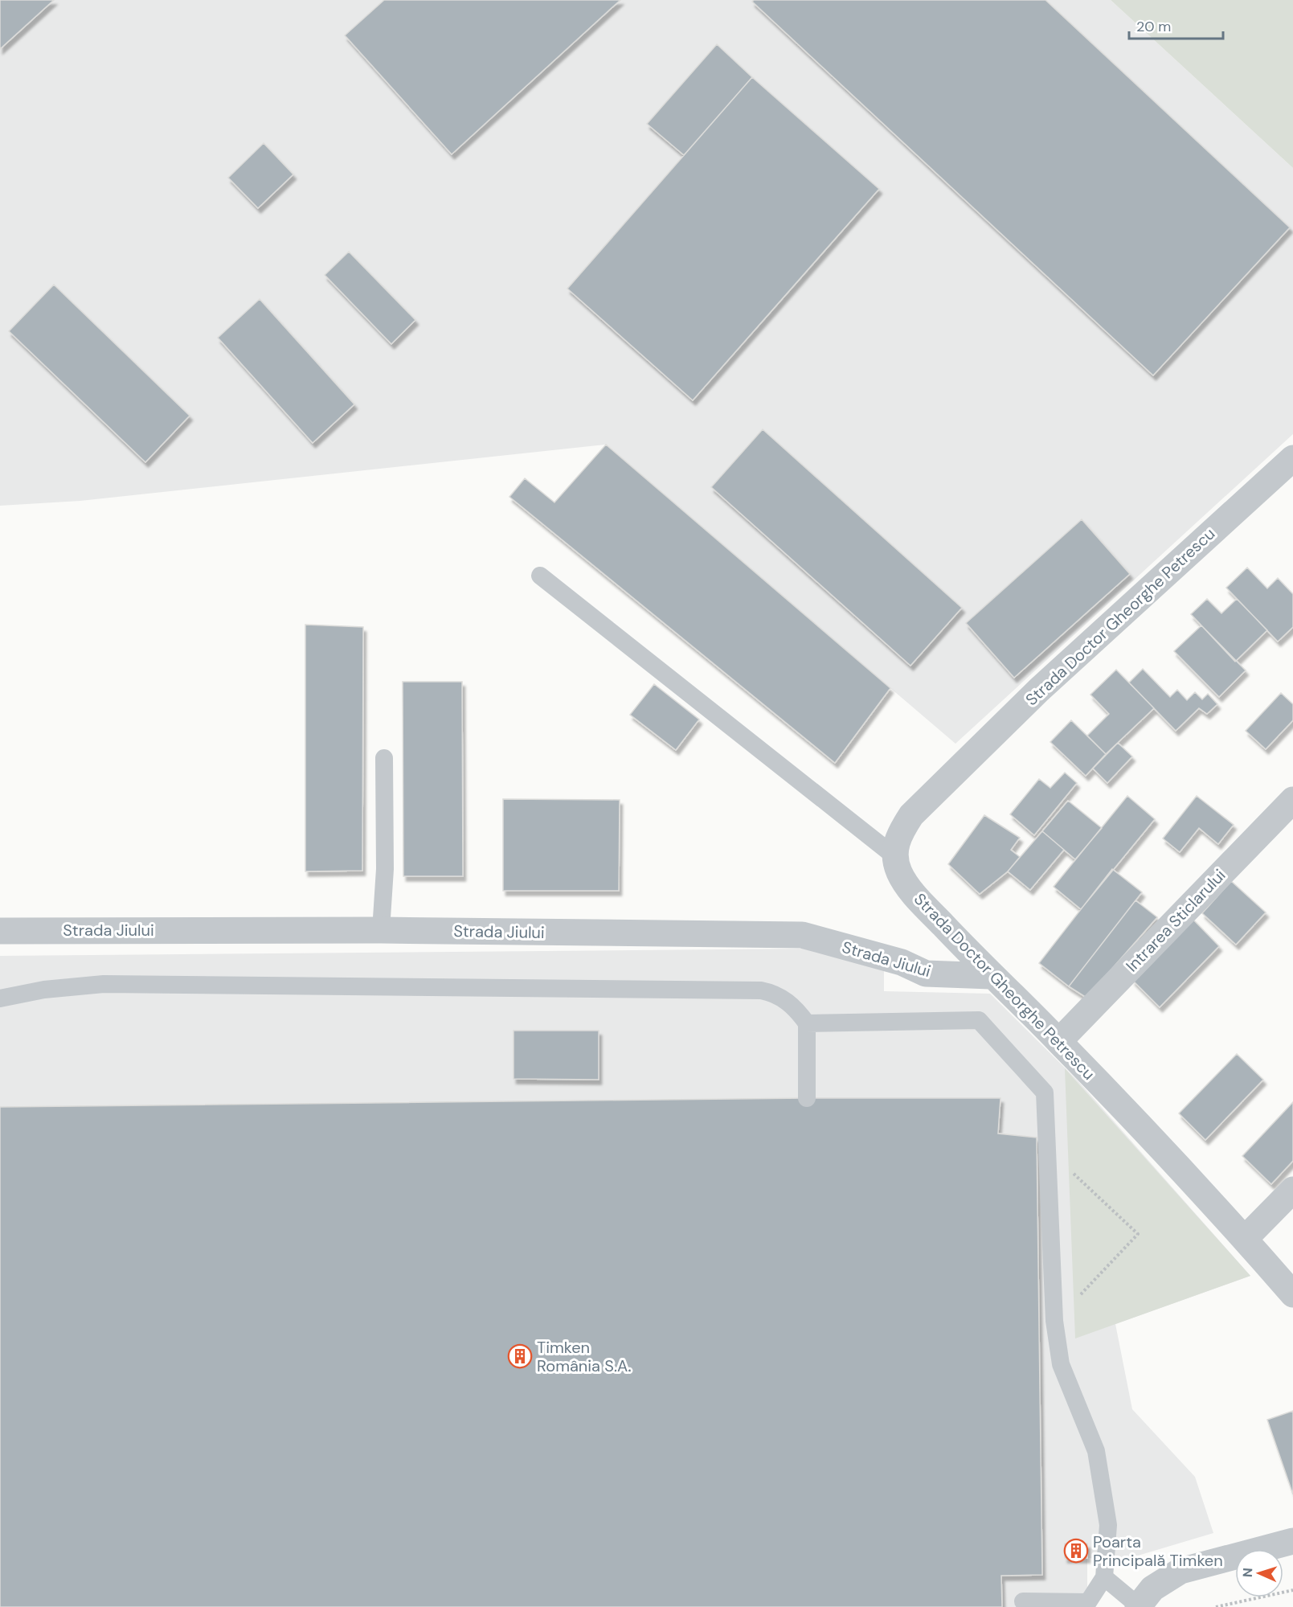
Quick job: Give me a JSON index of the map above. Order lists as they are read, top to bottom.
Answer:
{
  "streets": {
    "street": ["Strada Doctor Gheorghe Petrescu", "Intrarea Sticlarului", "Strada Jiului"]
  },
  "crossings": [
    ["Strada Doctor Gheorghe Petrescu", "Intrarea Sticlarului"],
    ["Strada Doctor Gheorghe Petrescu", "Strada Jiului"]
  ],
  "places": {
    "building": ["Timken România S.A.", "Poarta Principală Timken"]
  },
  "scale_bar": "20 m",
  "north": "left"
}
